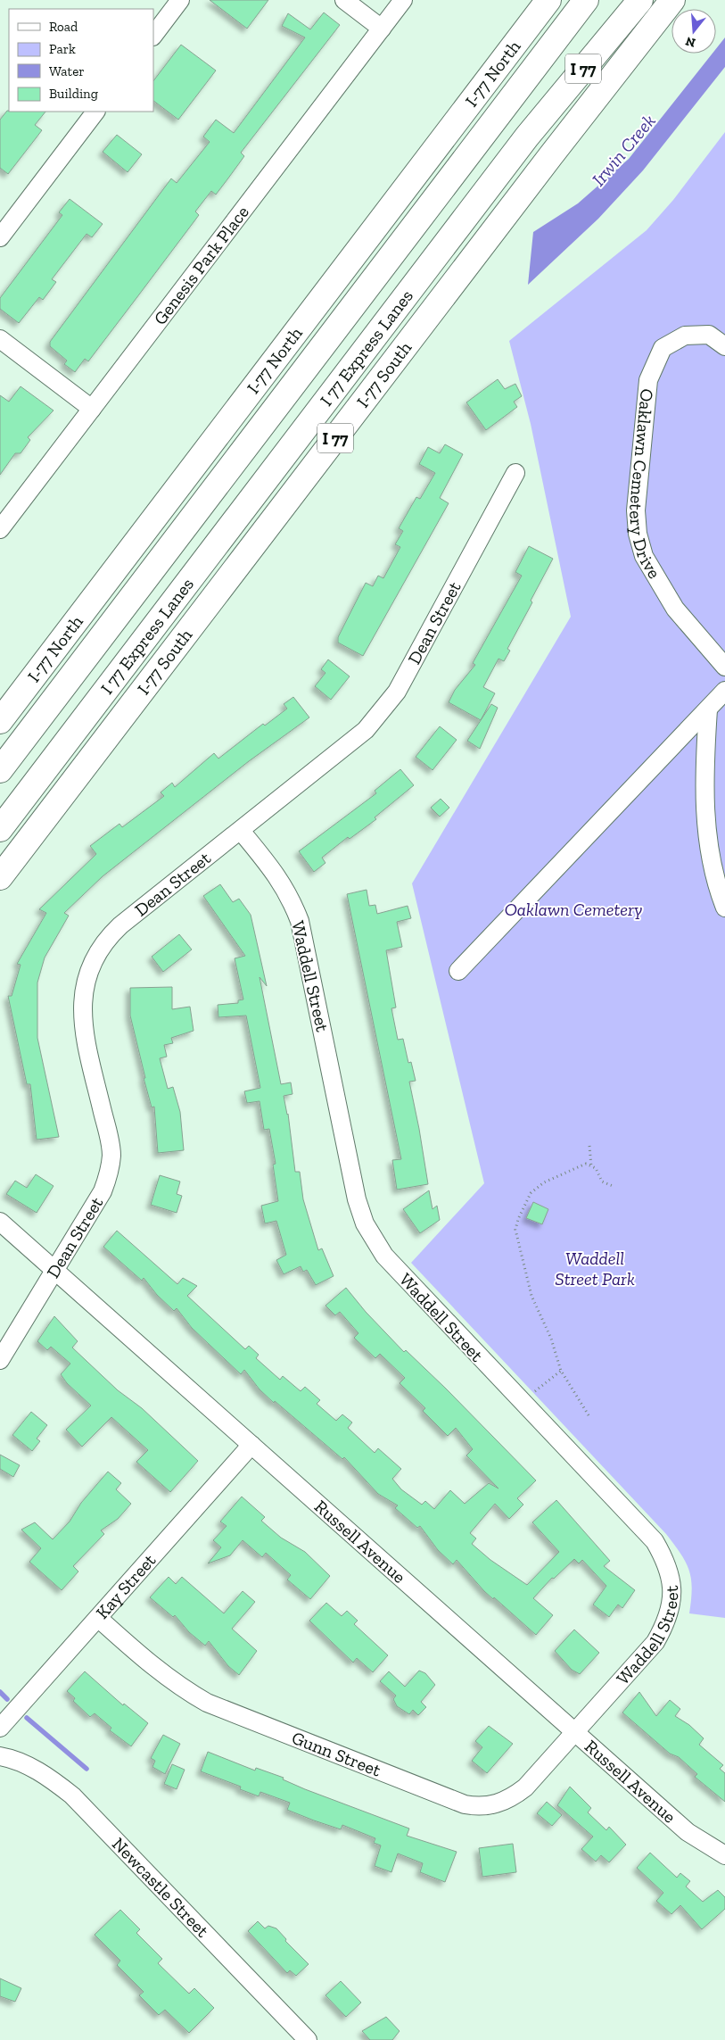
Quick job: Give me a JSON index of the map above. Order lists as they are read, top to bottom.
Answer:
{
  "streets": {
    "highway": [
      "I 77",
      "I-77 North",
      "I 77 Express Lanes",
      "I-77 South"
    ],
    "street": [
      "Genesis Park Place",
      "Oaklawn Cemetery Drive",
      "Dean Street",
      "Waddell Street",
      "Russell Avenue",
      "Kay Street",
      "Gunn Street",
      "Newcastle Street"
    ]
  },
  "crossings": [
    ["Dean Street", "Waddell Street"],
    ["Dean Street", "Russell Avenue"],
    ["Waddell Street", "Russell Avenue"],
    ["Waddell Street", "Gunn Street"],
    ["Russell Avenue", "Kay Street"],
    ["Russell Avenue", "Gunn Street"],
    ["Kay Street", "Gunn Street"]
  ],
  "water": ["Irwin Creek"],
  "parks": ["Oaklawn Cemetery", "Waddell Street Park"],
  "legend": [
    "Road",
    "Park",
    "Water",
    "Building"
  ],
  "north": "bottom"
}
